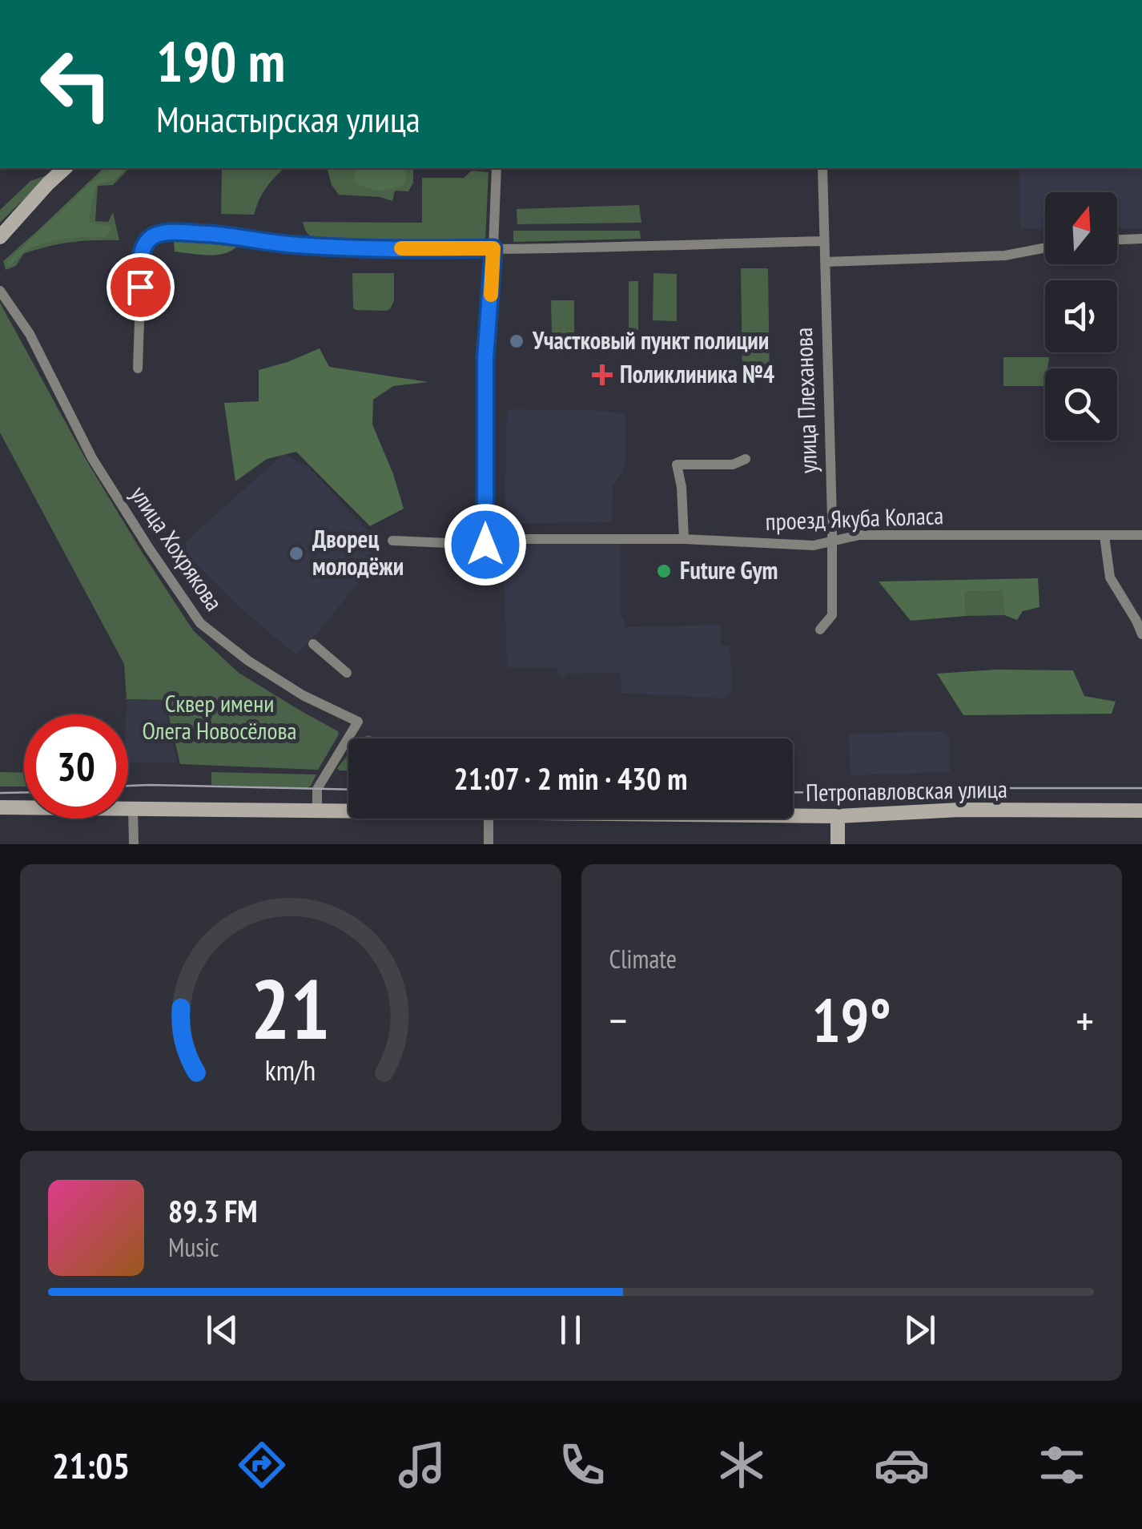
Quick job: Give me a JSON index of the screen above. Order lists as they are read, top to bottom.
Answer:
{
  "streets": {
    "street": [
      "улица Плеханова",
      "проезд Якуба Коласа",
      "улица Хохрякова",
      "Петропавловская улица"
    ]
  },
  "crossings": [
    ["улица Плеханова", "проезд Якуба Коласа"],
    ["улица Хохрякова", "Петропавловская улица"]
  ],
  "parks": ["Сквер имени Олега Новосёлова"],
  "places": {
    "other": ["Участковый пункт полиции", "Дворец молодёжи", "Future Gym"],
    "health": ["Поликлиника №4"]
  },
  "north": "top",
  "page": {
    "turn": ["190 m", "Монастырская улица"],
    "limit": "30",
    "trip": "21:07 · 2 min · 430 m",
    "tile": "Climate",
    "heat": ["−", "19°", "+"],
    "song": ["89.3 FM", "Music"],
    "tabs": "21:05",
    "gauge": ["21", "km/h"]
  }
}
